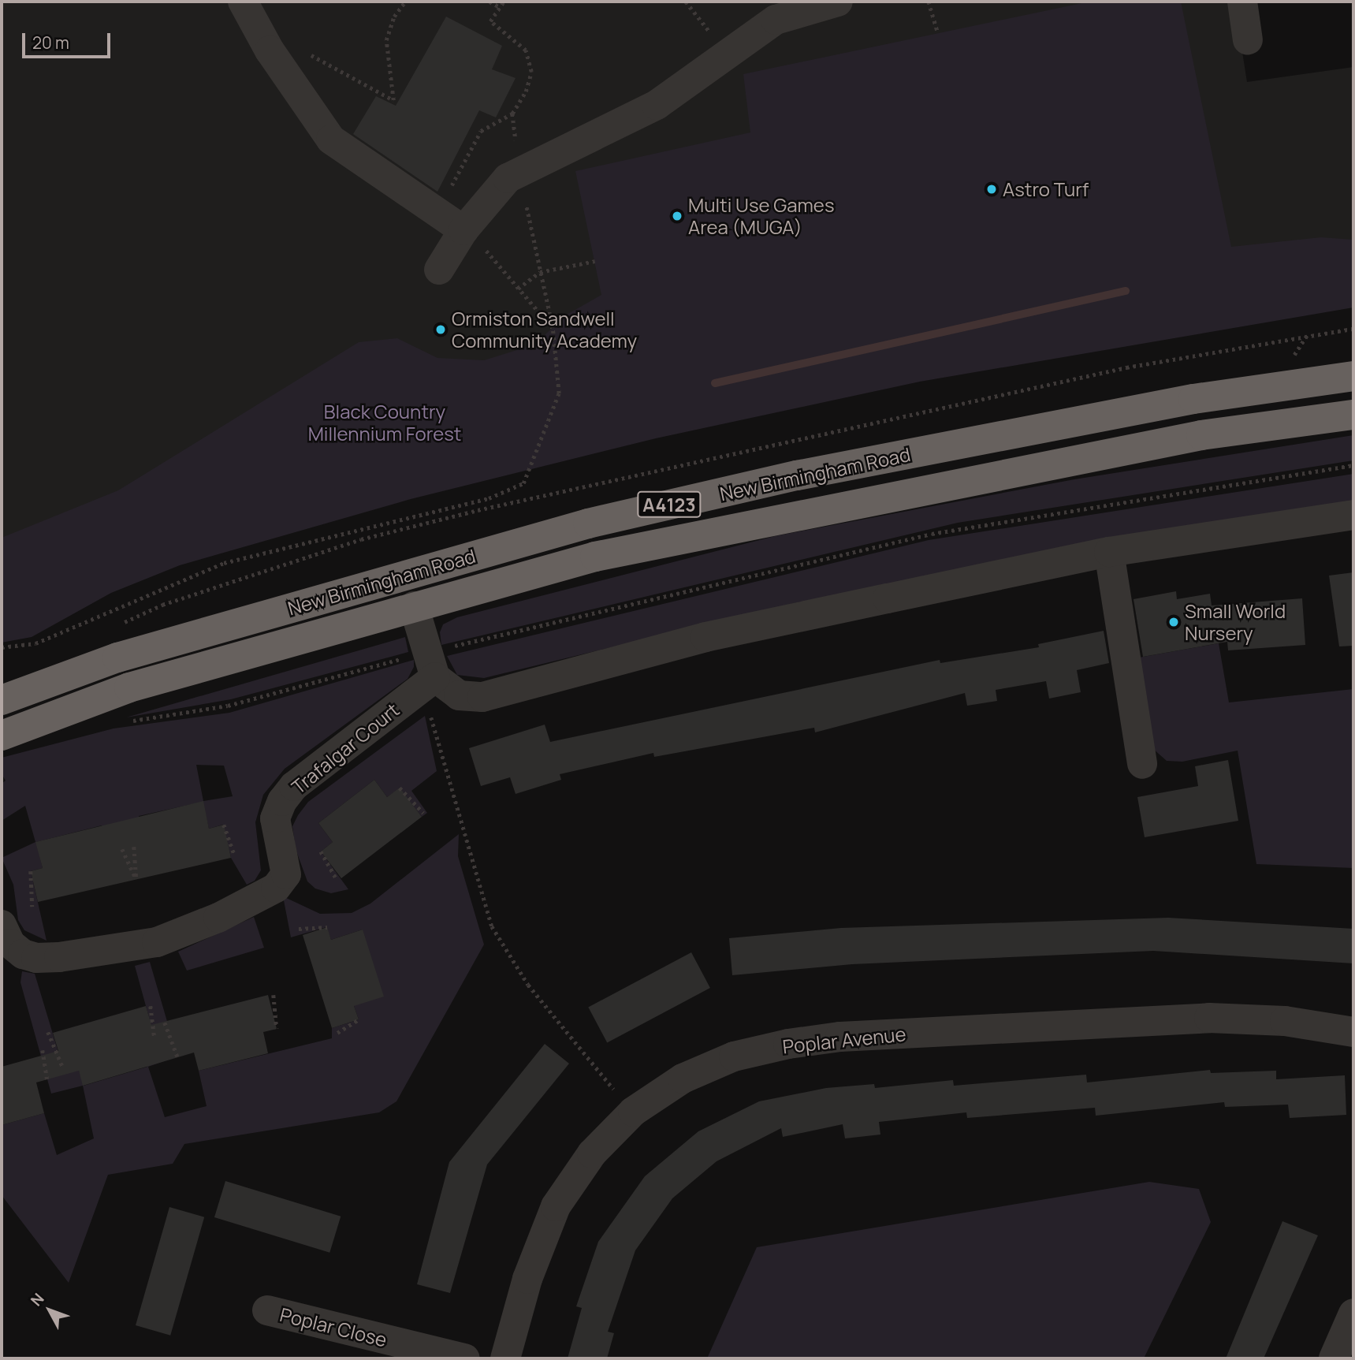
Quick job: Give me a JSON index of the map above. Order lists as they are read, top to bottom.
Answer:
{
  "streets": {
    "highway": ["New Birmingham Road", "A4123"],
    "street": ["Trafalgar Court", "Poplar Avenue", "Poplar Close"]
  },
  "crossings": [
    ["New Birmingham Road", "Trafalgar Court"]
  ],
  "parks": ["Black Country Millennium Forest"],
  "places": [
    "Astro Turf",
    "Multi Use Games Area (MUGA)",
    "Ormiston Sandwell Community Academy",
    "Small World Nursery"
  ],
  "scale_bar": "20 m",
  "north": "top left"
}
